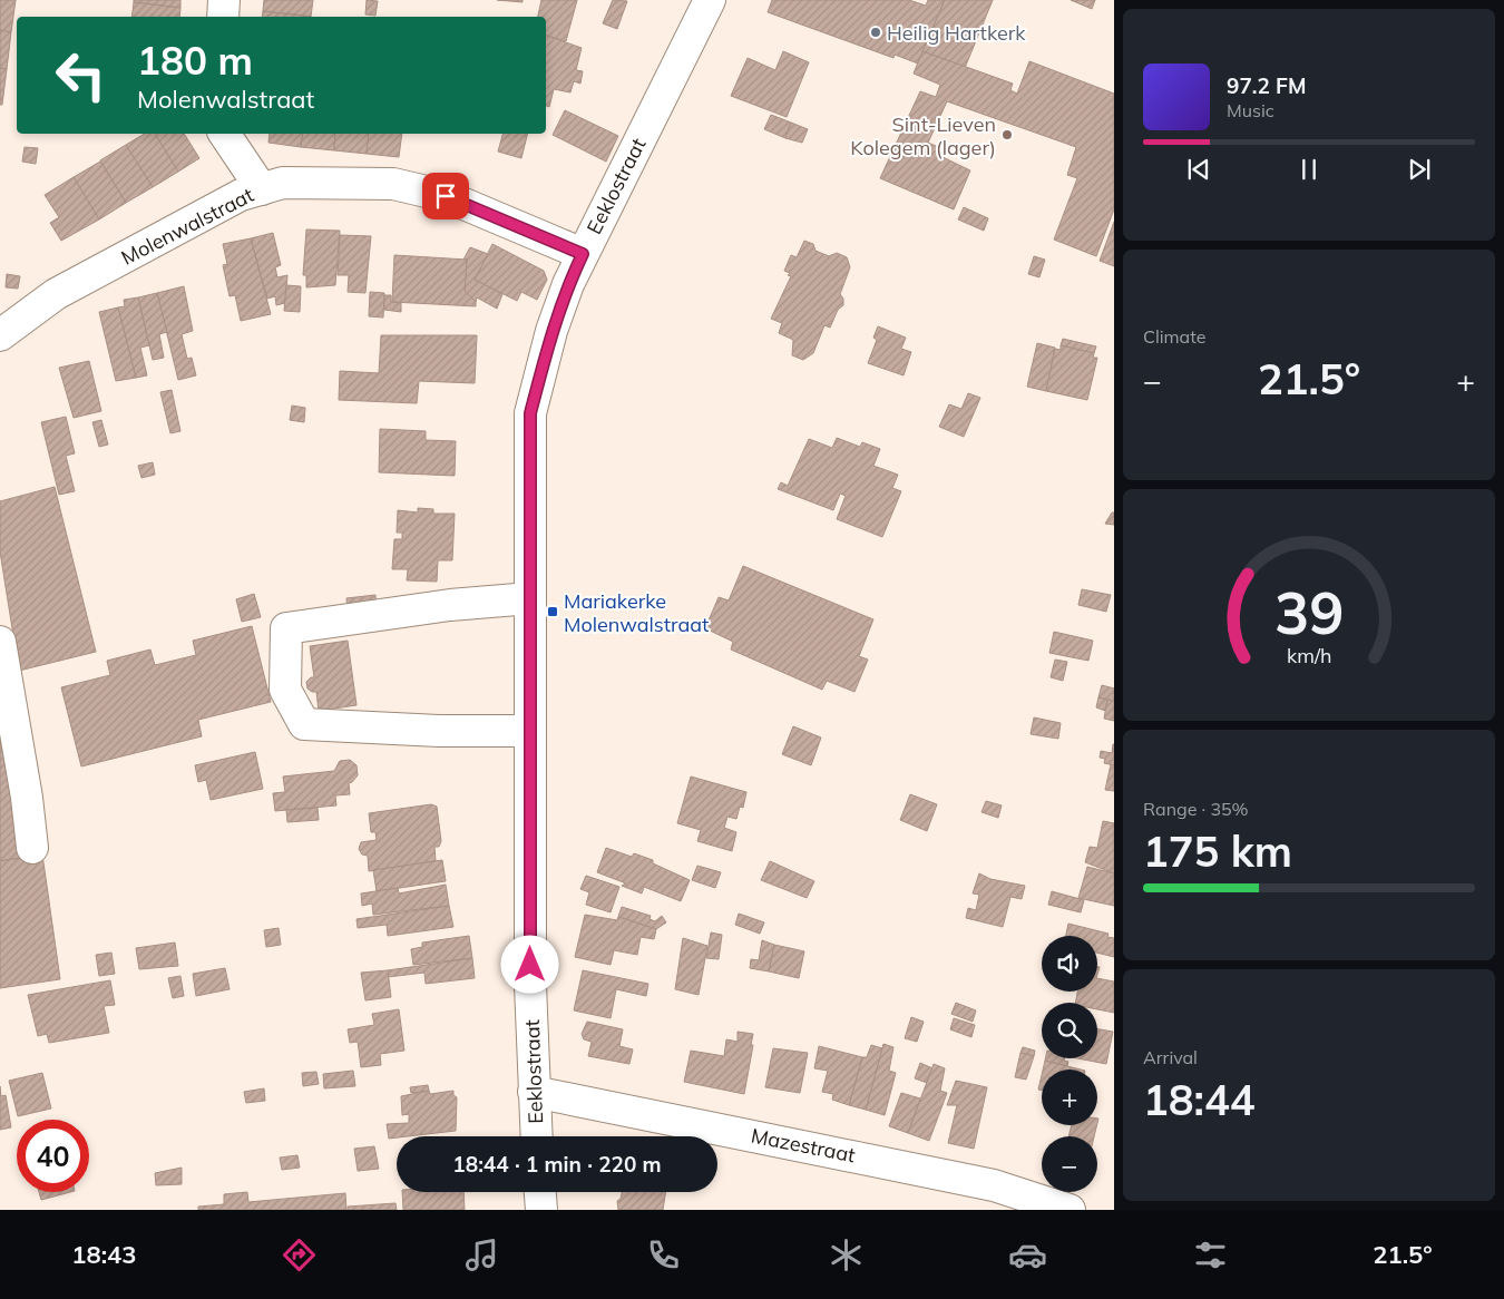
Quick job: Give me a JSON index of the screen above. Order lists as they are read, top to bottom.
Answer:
{
  "streets": {
    "street": ["Eeklostraat", "Molenwalstraat", "Mazestraat"]
  },
  "crossings": [
    ["Eeklostraat", "Molenwalstraat"],
    ["Eeklostraat", "Mazestraat"]
  ],
  "places": {
    "other": ["Heilig Hartkerk", "Sint-Lieven Kolegem (lager)"],
    "transit": ["Mariakerke Molenwalstraat"]
  },
  "page": {
    "turn": ["180 m", "Molenwalstraat"],
    "song": ["97.2 FM", "Music"],
    "tile": [
      "Climate",
      ["Range · 35%", "175 km"],
      ["Arrival", "18:44"]
    ],
    "heat": ["−", "21.5°", "+"],
    "map_buttons": ["+", "−"],
    "limit": "40",
    "trip": "18:44 · 1 min · 220 m",
    "tabs": ["18:43", "21.5°"],
    "gauge": ["39", "km/h"]
  }
}
